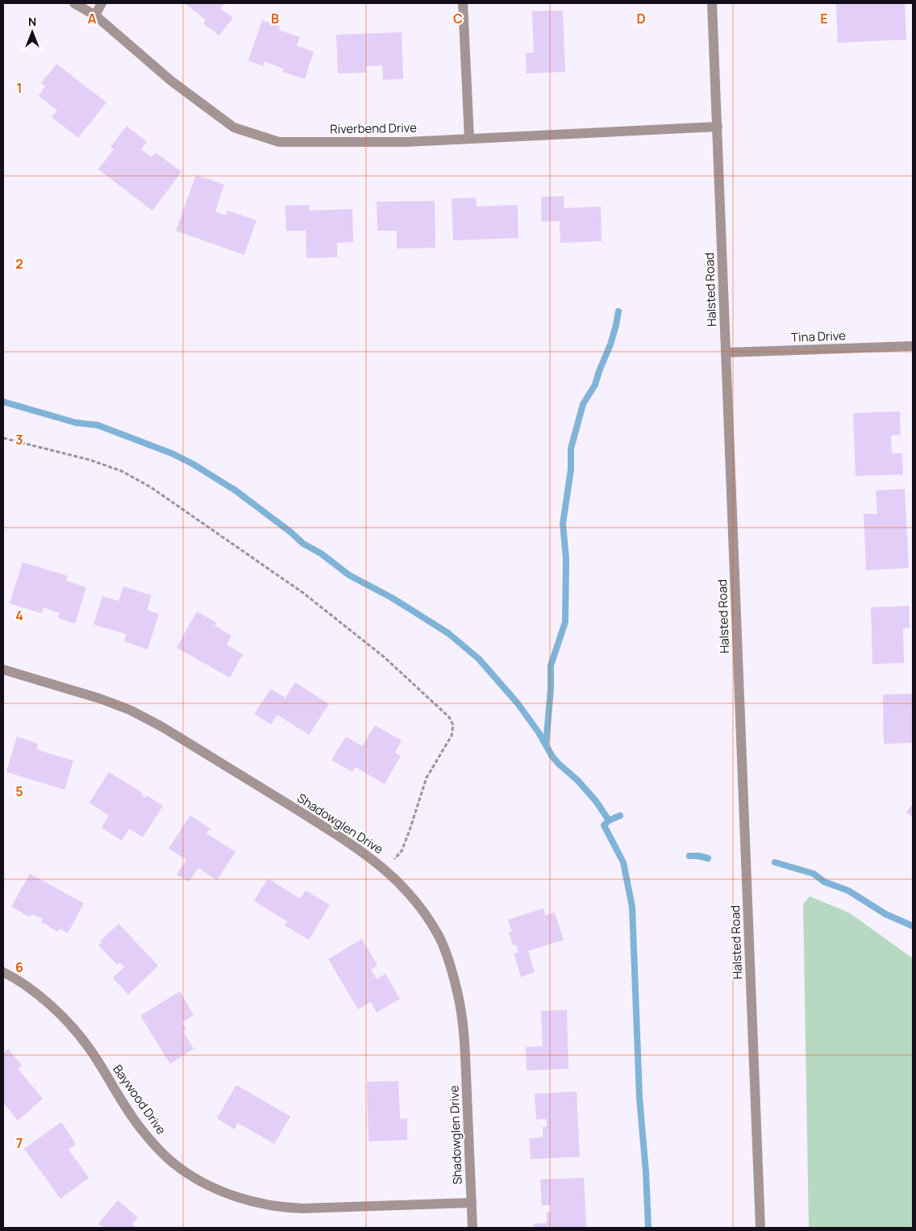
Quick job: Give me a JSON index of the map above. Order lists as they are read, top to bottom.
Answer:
{
  "streets": {
    "street": [
      "Riverbend Drive",
      "Halsted Road",
      "Tina Drive",
      "Shadowglen Drive",
      "Baywood Drive"
    ]
  },
  "crossings": [
    ["Riverbend Drive", "Halsted Road"],
    ["Halsted Road", "Tina Drive"],
    ["Shadowglen Drive", "Baywood Drive"]
  ],
  "north": "top",
  "grid": {
    "columns": [
      "A",
      "B",
      "C",
      "D",
      "E"
    ],
    "rows": [
      "1",
      "2",
      "3",
      "4",
      "5",
      "6",
      "7"
    ]
  }
}
